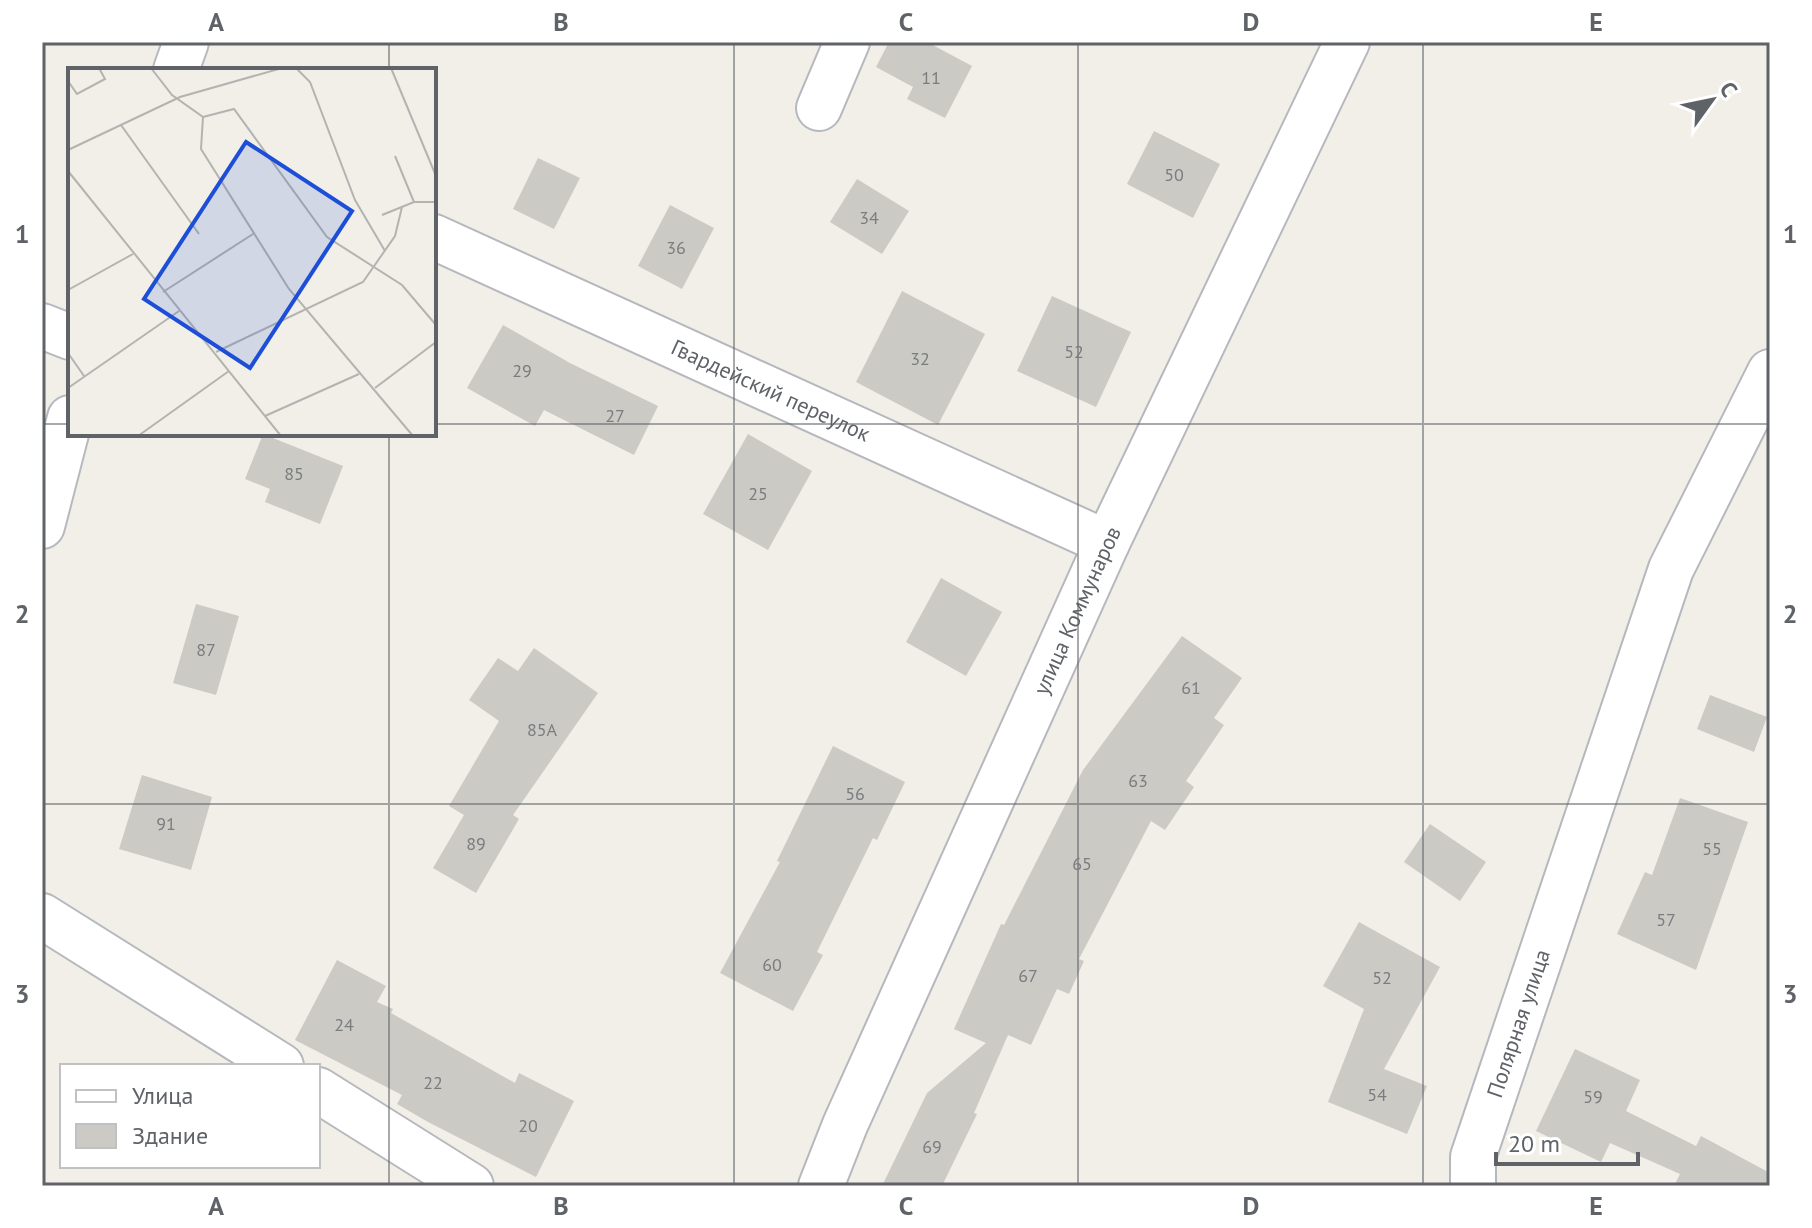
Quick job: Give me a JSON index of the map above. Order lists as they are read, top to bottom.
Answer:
{
  "streets": {
    "street": ["Гвардейский переулок", "улица Коммунаров", "Полярная улица"]
  },
  "crossings": [
    ["Гвардейский переулок", "улица Коммунаров"]
  ],
  "house_numbers": [
    "11",
    "50",
    "34",
    "36",
    "52",
    "32",
    "29",
    "27",
    "85",
    "25",
    "87",
    "61",
    "85А",
    "63",
    "56",
    "91",
    "89",
    "55",
    "65",
    "57",
    "60",
    "67",
    "52",
    "24",
    "22",
    "54",
    "59",
    "20",
    "69"
  ],
  "legend": ["Улица", "Здание"],
  "scale_bar": "20 m",
  "north": "top right",
  "grid": {
    "columns": [
      "A",
      "B",
      "C",
      "D",
      "E"
    ],
    "rows": ["1", "2", "3"]
  }
}
